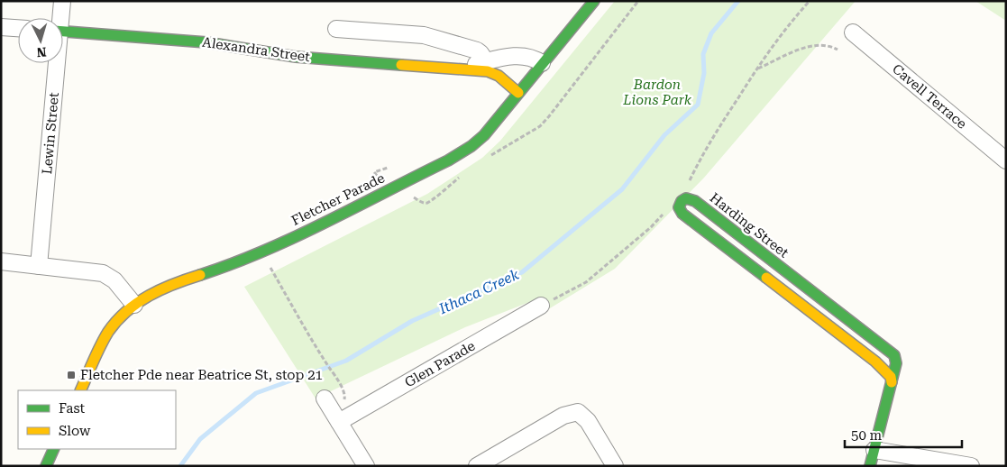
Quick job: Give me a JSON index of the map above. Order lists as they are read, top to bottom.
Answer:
{
  "streets": {
    "street": [
      "Alexandra Street",
      "Cavell Terrace",
      "Lewin Street",
      "Fletcher Parade",
      "Harding Street",
      "Glen Parade"
    ]
  },
  "crossings": [
    ["Alexandra Street", "Fletcher Parade"]
  ],
  "water": ["Ithaca Creek"],
  "parks": ["Bardon Lions Park"],
  "places": {
    "transit": ["Fletcher Pde near Beatrice St, stop 21"]
  },
  "legend": ["Fast", "Slow"],
  "scale_bar": "50 m",
  "north": "bottom"
}
